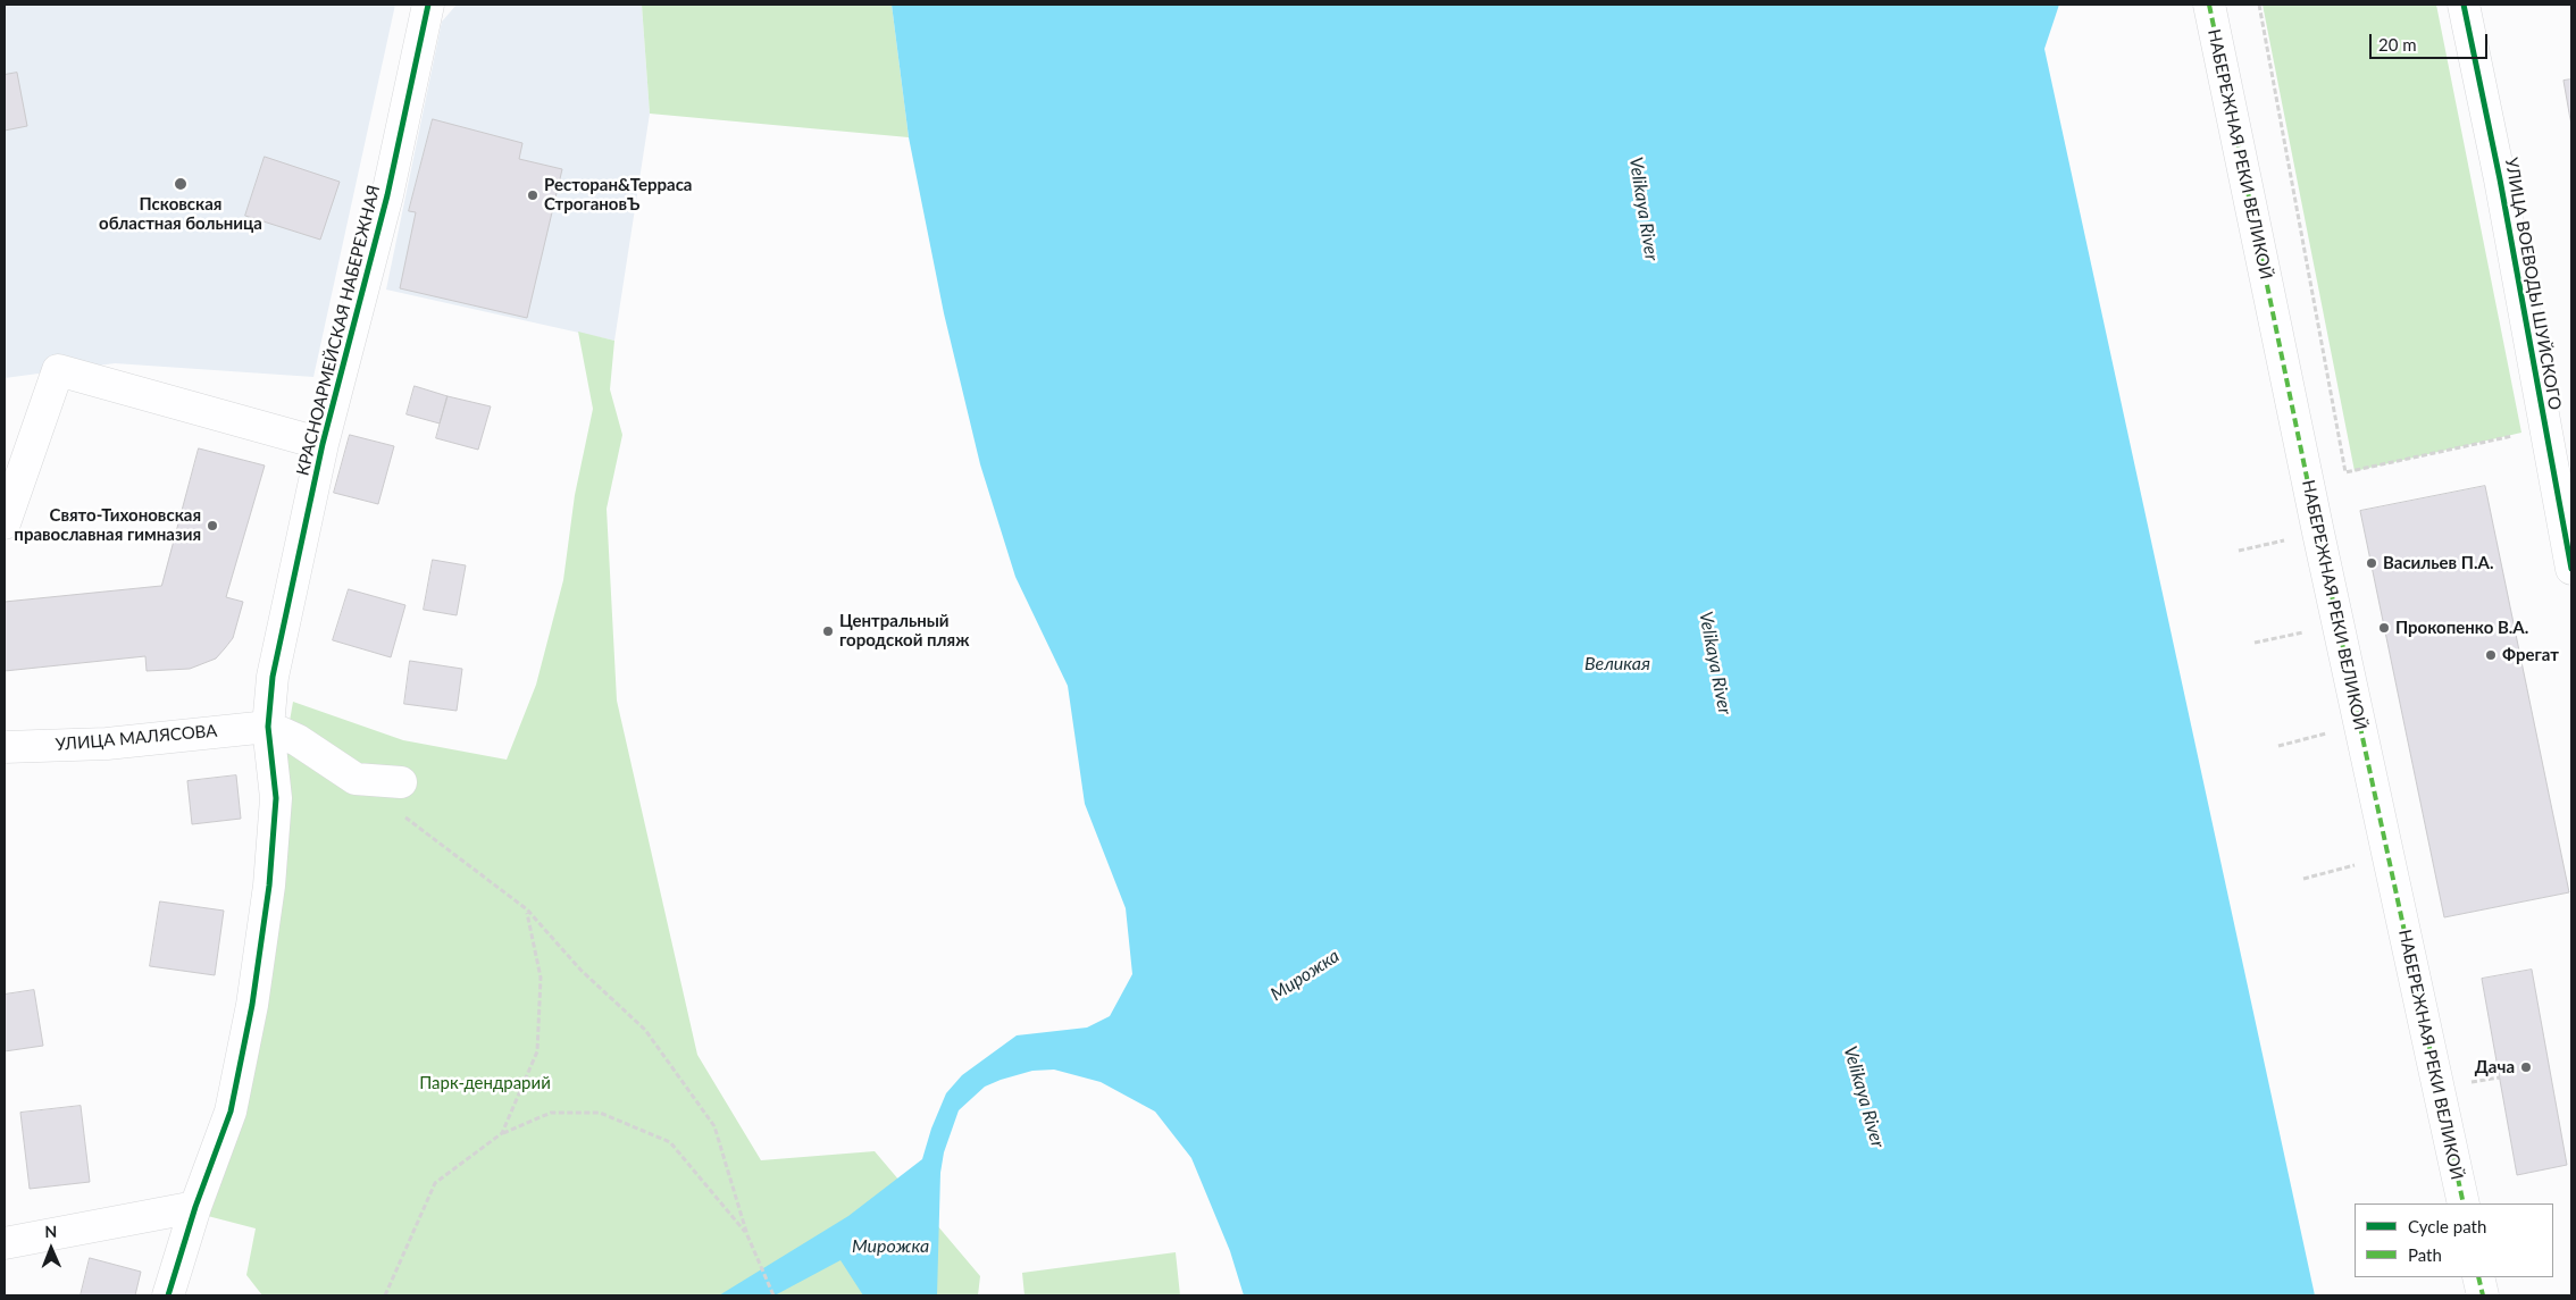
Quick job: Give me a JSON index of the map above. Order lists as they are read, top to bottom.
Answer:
{
  "streets": {
    "street": [
      "НАБЕРЕЖНАЯ РЕКИ ВЕЛИКОЙ",
      "УЛИЦА ВОЕВОДЫ ШУЙСКОГО",
      "КРАСНОАРМЕЙСКАЯ НАБЕРЕЖНАЯ",
      "УЛИЦА МАЛЯСОВА"
    ]
  },
  "crossings": [
    ["КРАСНОАРМЕЙСКАЯ НАБЕРЕЖНАЯ", "УЛИЦА МАЛЯСОВА"]
  ],
  "water": ["Velikaya River", "Великая", "Мирожка"],
  "parks": ["Парк-дендрарий"],
  "places": [
    "Псковская областная больница",
    "Ресторан&Терраса СтрогановЪ",
    "Свято-Тихоновская православная гимназия",
    "Васильев П.А.",
    "Прокопенко В.А.",
    "Центральный городской пляж",
    "Фрегат",
    "Дача"
  ],
  "legend": ["Cycle path", "Path"],
  "scale_bar": "20 m",
  "north": "top"
}
